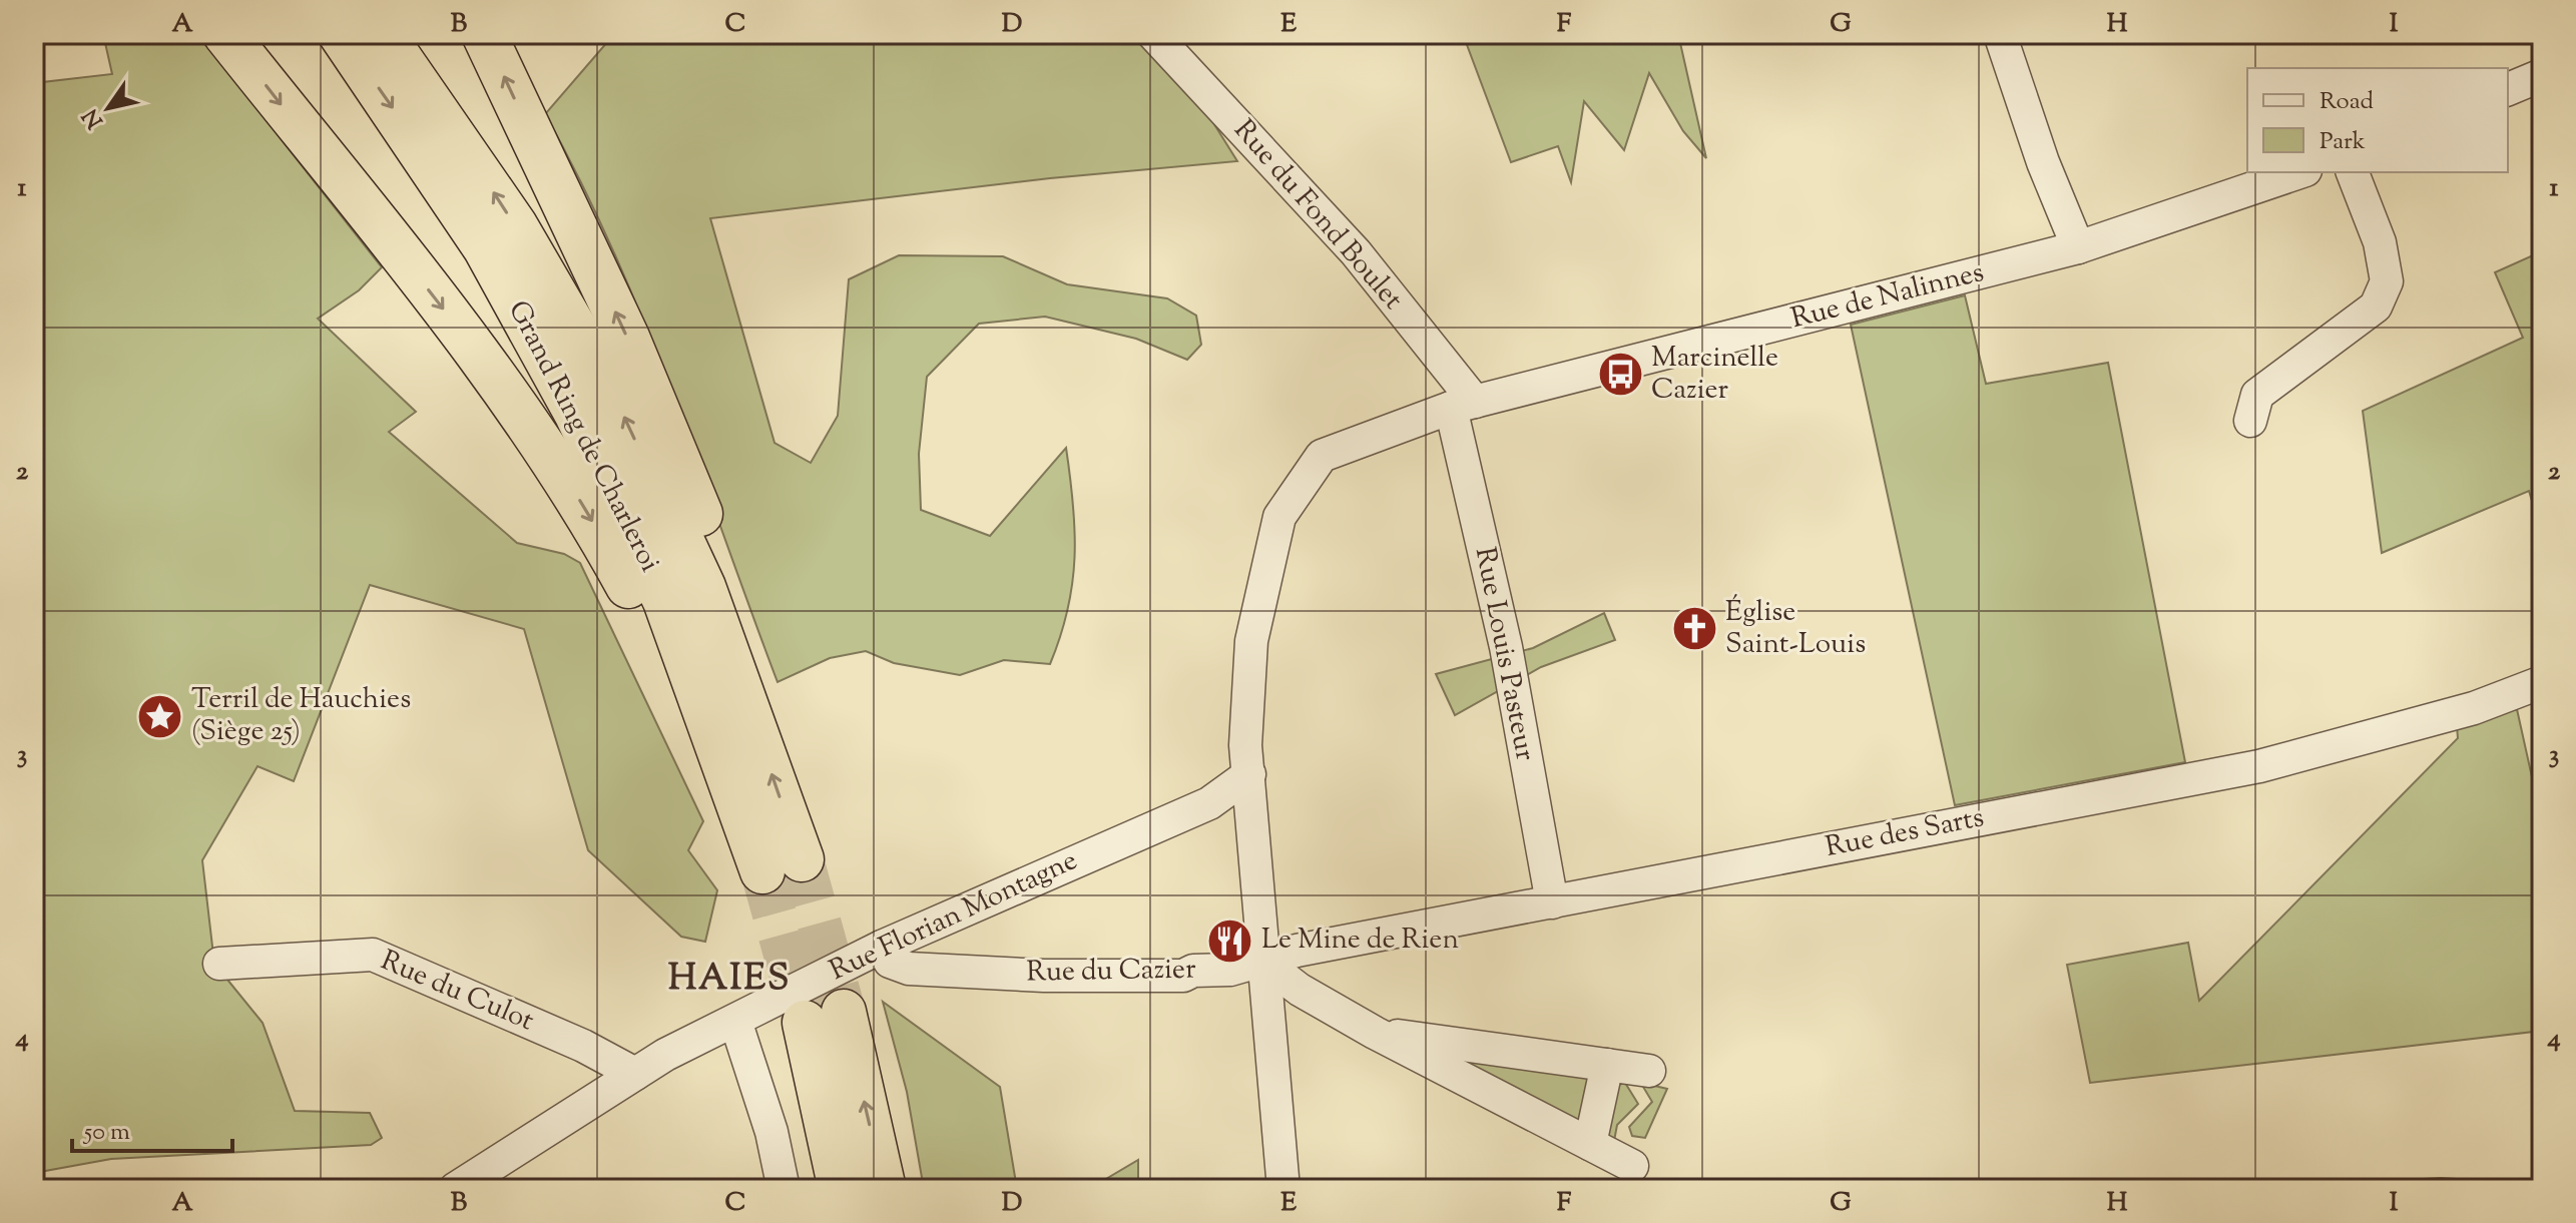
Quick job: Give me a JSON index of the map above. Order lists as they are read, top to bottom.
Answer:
{
  "streets": {
    "highway": ["Grand Ring de Charleroi"],
    "street": [
      "Rue du Fond Boulet",
      "Rue de Nalinnes",
      "Rue Louis Pasteur",
      "Rue des Sarts",
      "Rue Florian Montagne",
      "Rue du Cazier",
      "Rue du Culot"
    ]
  },
  "crossings": [
    ["Rue du Fond Boulet", "Rue de Nalinnes"],
    ["Rue du Fond Boulet", "Rue Louis Pasteur"],
    ["Rue de Nalinnes", "Rue Louis Pasteur"],
    ["Rue de Nalinnes", "Rue des Sarts"],
    ["Rue de Nalinnes", "Rue Florian Montagne"],
    ["Rue de Nalinnes", "Rue du Cazier"],
    ["Rue Louis Pasteur", "Rue des Sarts"],
    ["Rue des Sarts", "Rue du Cazier"],
    ["Rue Florian Montagne", "Rue du Cazier"],
    ["Rue Florian Montagne", "Rue du Culot"]
  ],
  "districts": ["HAIES"],
  "places": {
    "bus stop": ["Marcinelle Cazier"],
    "church": ["Église Saint-Louis"],
    "place": ["Terril de Hauchies (Siège 25)"],
    "restaurant": ["Le Mine de Rien"]
  },
  "legend": ["Road", "Park"],
  "scale_bar": "50 m",
  "north": "bottom left",
  "grid": {
    "columns": [
      "A",
      "B",
      "C",
      "D",
      "E",
      "F",
      "G",
      "H",
      "I"
    ],
    "rows": [
      "1",
      "2",
      "3",
      "4"
    ]
  }
}
